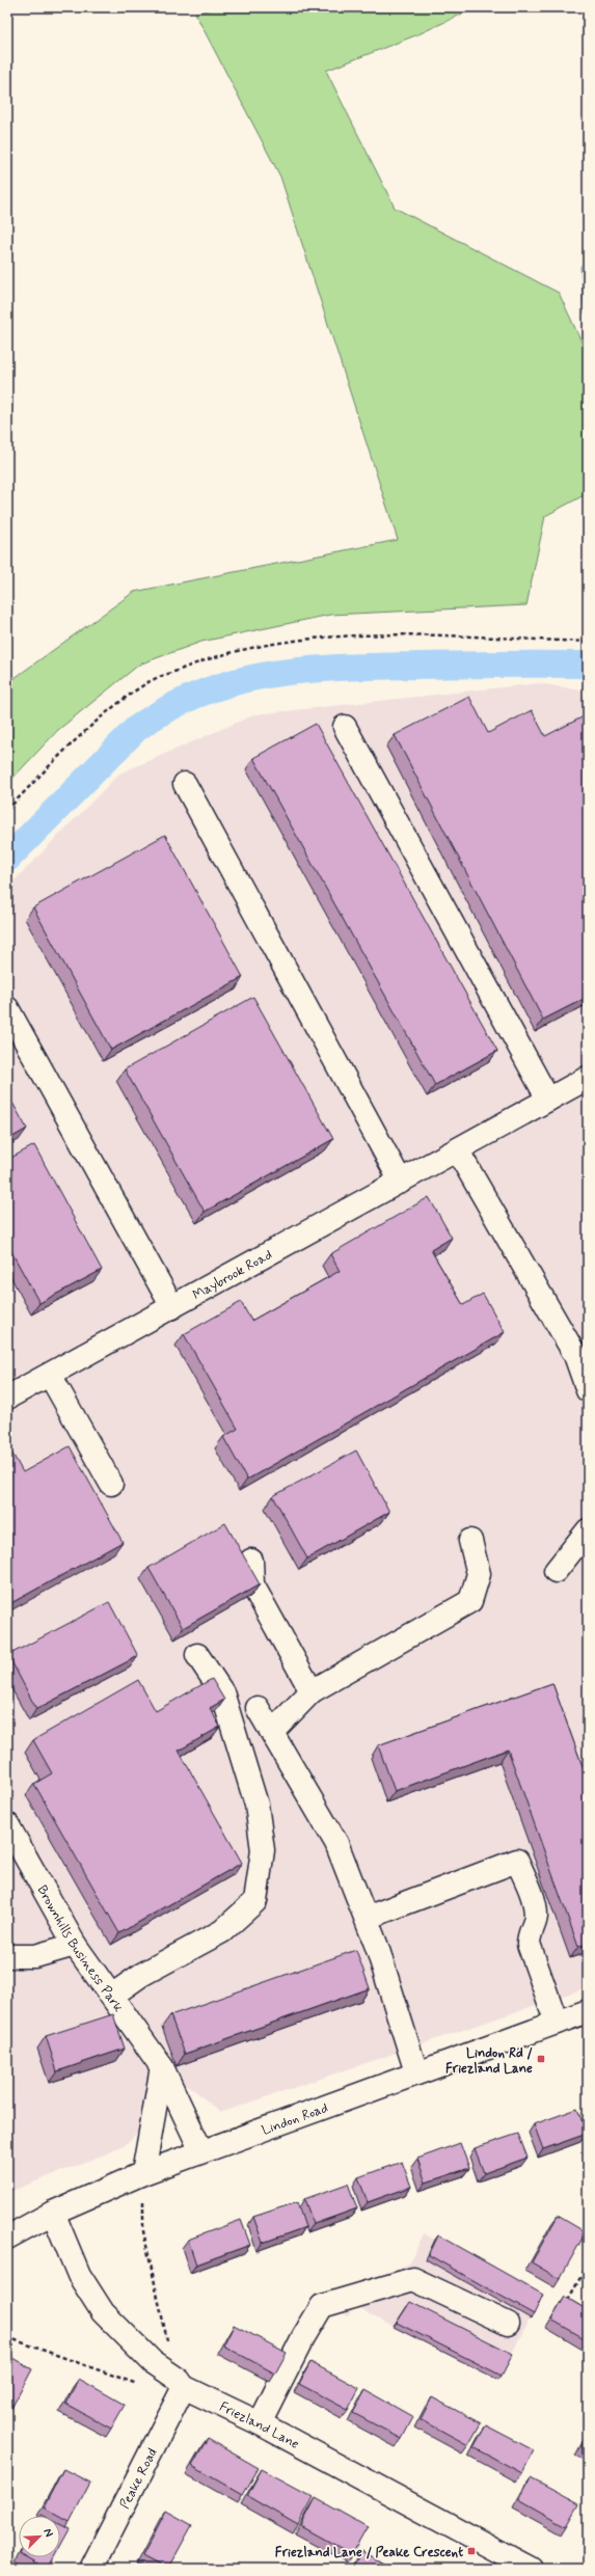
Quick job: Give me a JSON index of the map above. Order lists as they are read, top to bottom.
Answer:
{
  "streets": {
    "street": [
      "Maybrook Road",
      "Brownhills Business Park",
      "Lindon Road",
      "Friezland Lane",
      "Peake Road"
    ]
  },
  "crossings": [
    ["Brownhills Business Park", "Lindon Road"],
    ["Lindon Road", "Friezland Lane"],
    ["Friezland Lane", "Peake Road"]
  ],
  "places": {
    "transit": ["Lindon Rd / Friezland Lane", "Friezland Lane / Peake Crescent"]
  },
  "north": "top right"
}
